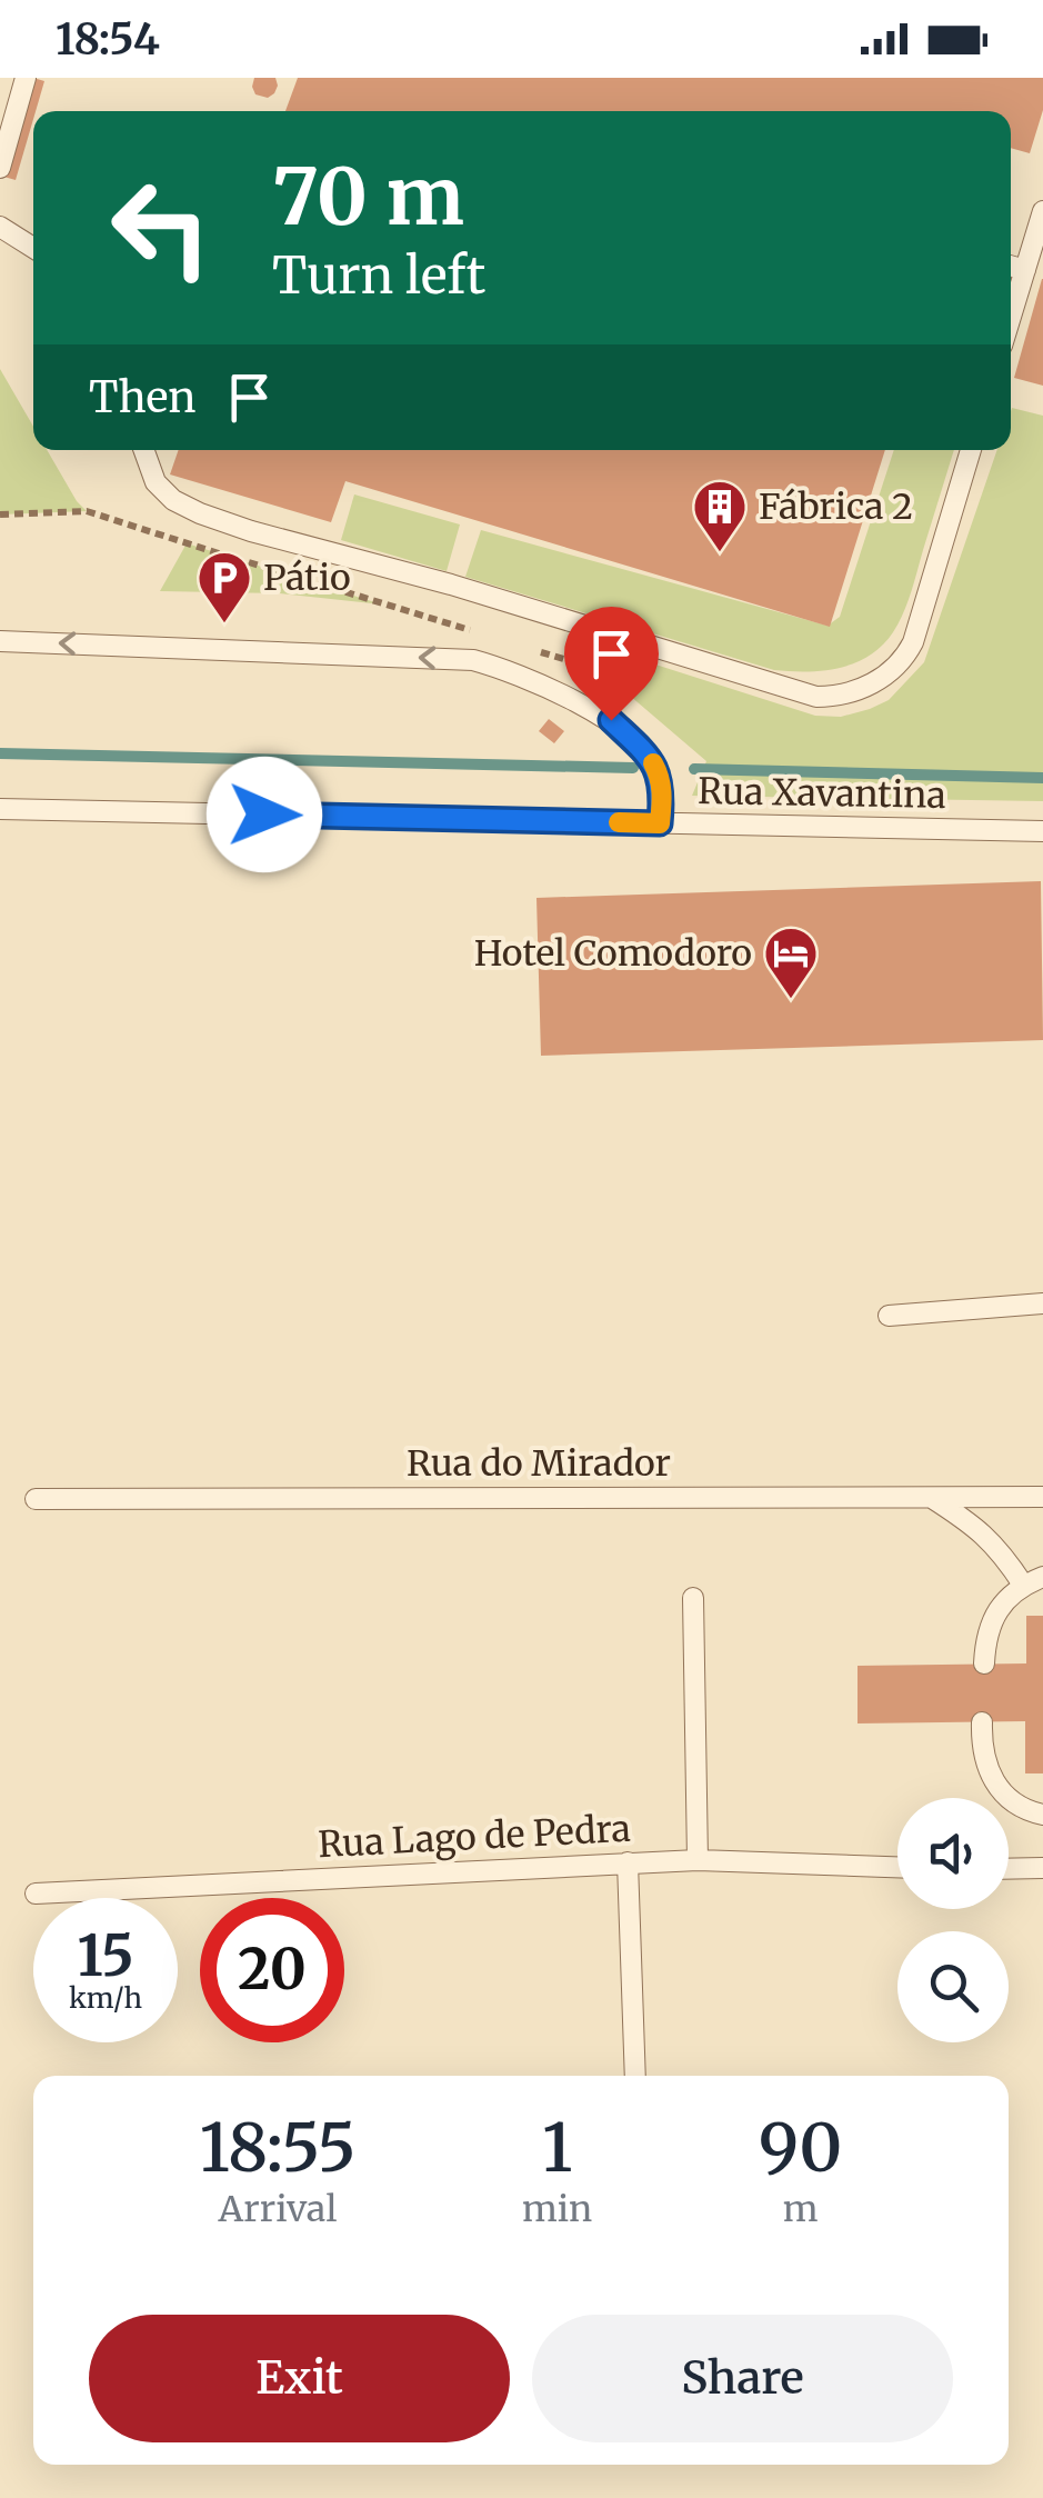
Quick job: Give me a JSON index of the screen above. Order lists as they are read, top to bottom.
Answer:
{
  "streets": {
    "lane": ["Rua Xavantina", "Rua do Mirador", "Rua Lago de Pedra"]
  },
  "places": {
    "building": ["Fábrica 2"],
    "parking": ["Pátio"],
    "hotel": ["Hotel Comodoro"]
  },
  "page": {
    "status": "18:54",
    "turn": ["70 m", "Turn left"],
    "then": "Then",
    "speed": "15 km/h",
    "limit": "20",
    "eta": [
      "18:55",
      "Arrival",
      "1",
      "min",
      "90",
      "m"
    ],
    "buttons": ["Exit", "Share"]
  }
}
